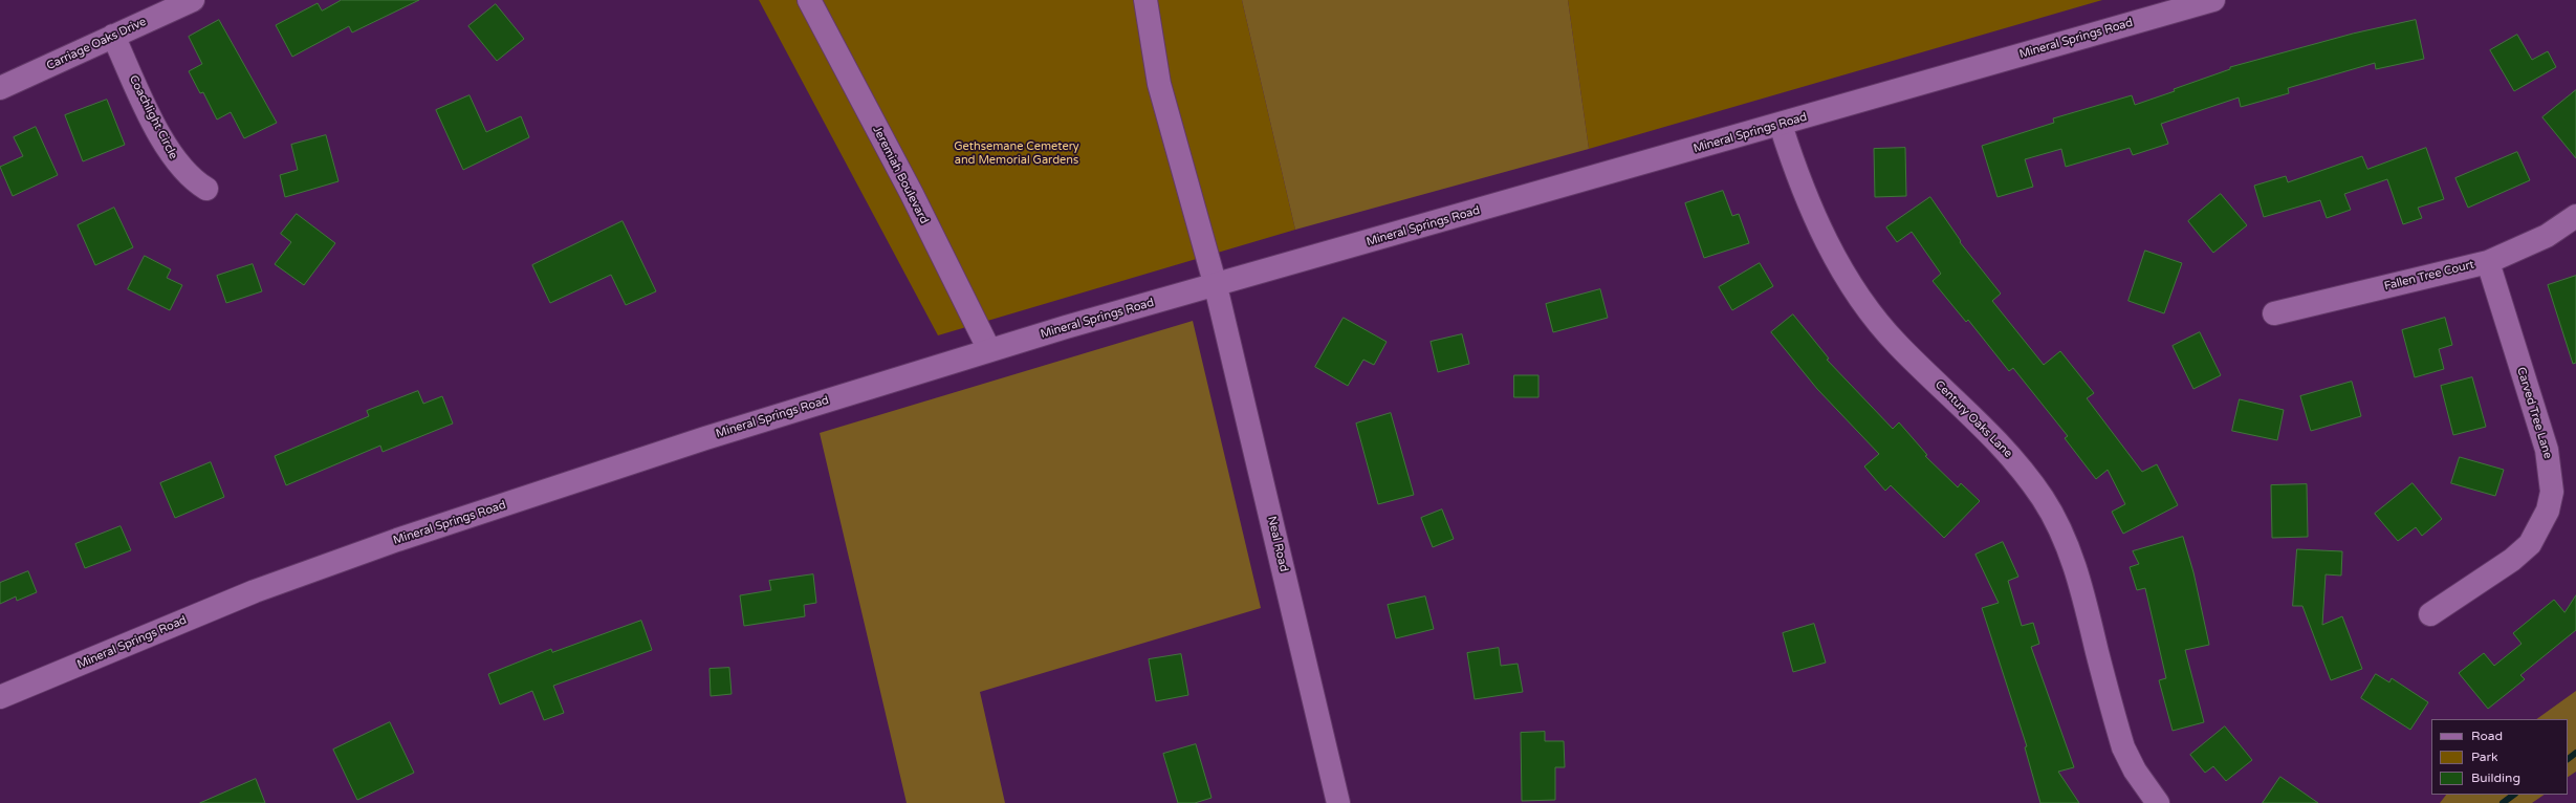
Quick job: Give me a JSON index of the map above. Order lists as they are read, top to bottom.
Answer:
{
  "streets": {
    "street": [
      "Mineral Springs Road",
      "Carriage Oaks Drive",
      "Coachlight Circle",
      "Jeremiah Boulevard",
      "Fallen Tree Court",
      "Carved Tree Lane",
      "Century Oaks Lane",
      "Neal Road"
    ]
  },
  "crossings": [
    ["Mineral Springs Road", "Jeremiah Boulevard"],
    ["Mineral Springs Road", "Century Oaks Lane"],
    ["Mineral Springs Road", "Neal Road"],
    ["Carriage Oaks Drive", "Coachlight Circle"],
    ["Fallen Tree Court", "Carved Tree Lane"]
  ],
  "parks": ["Gethsemane Cemetery and Memorial Gardens"],
  "legend": ["Road", "Park", "Building"]
}
